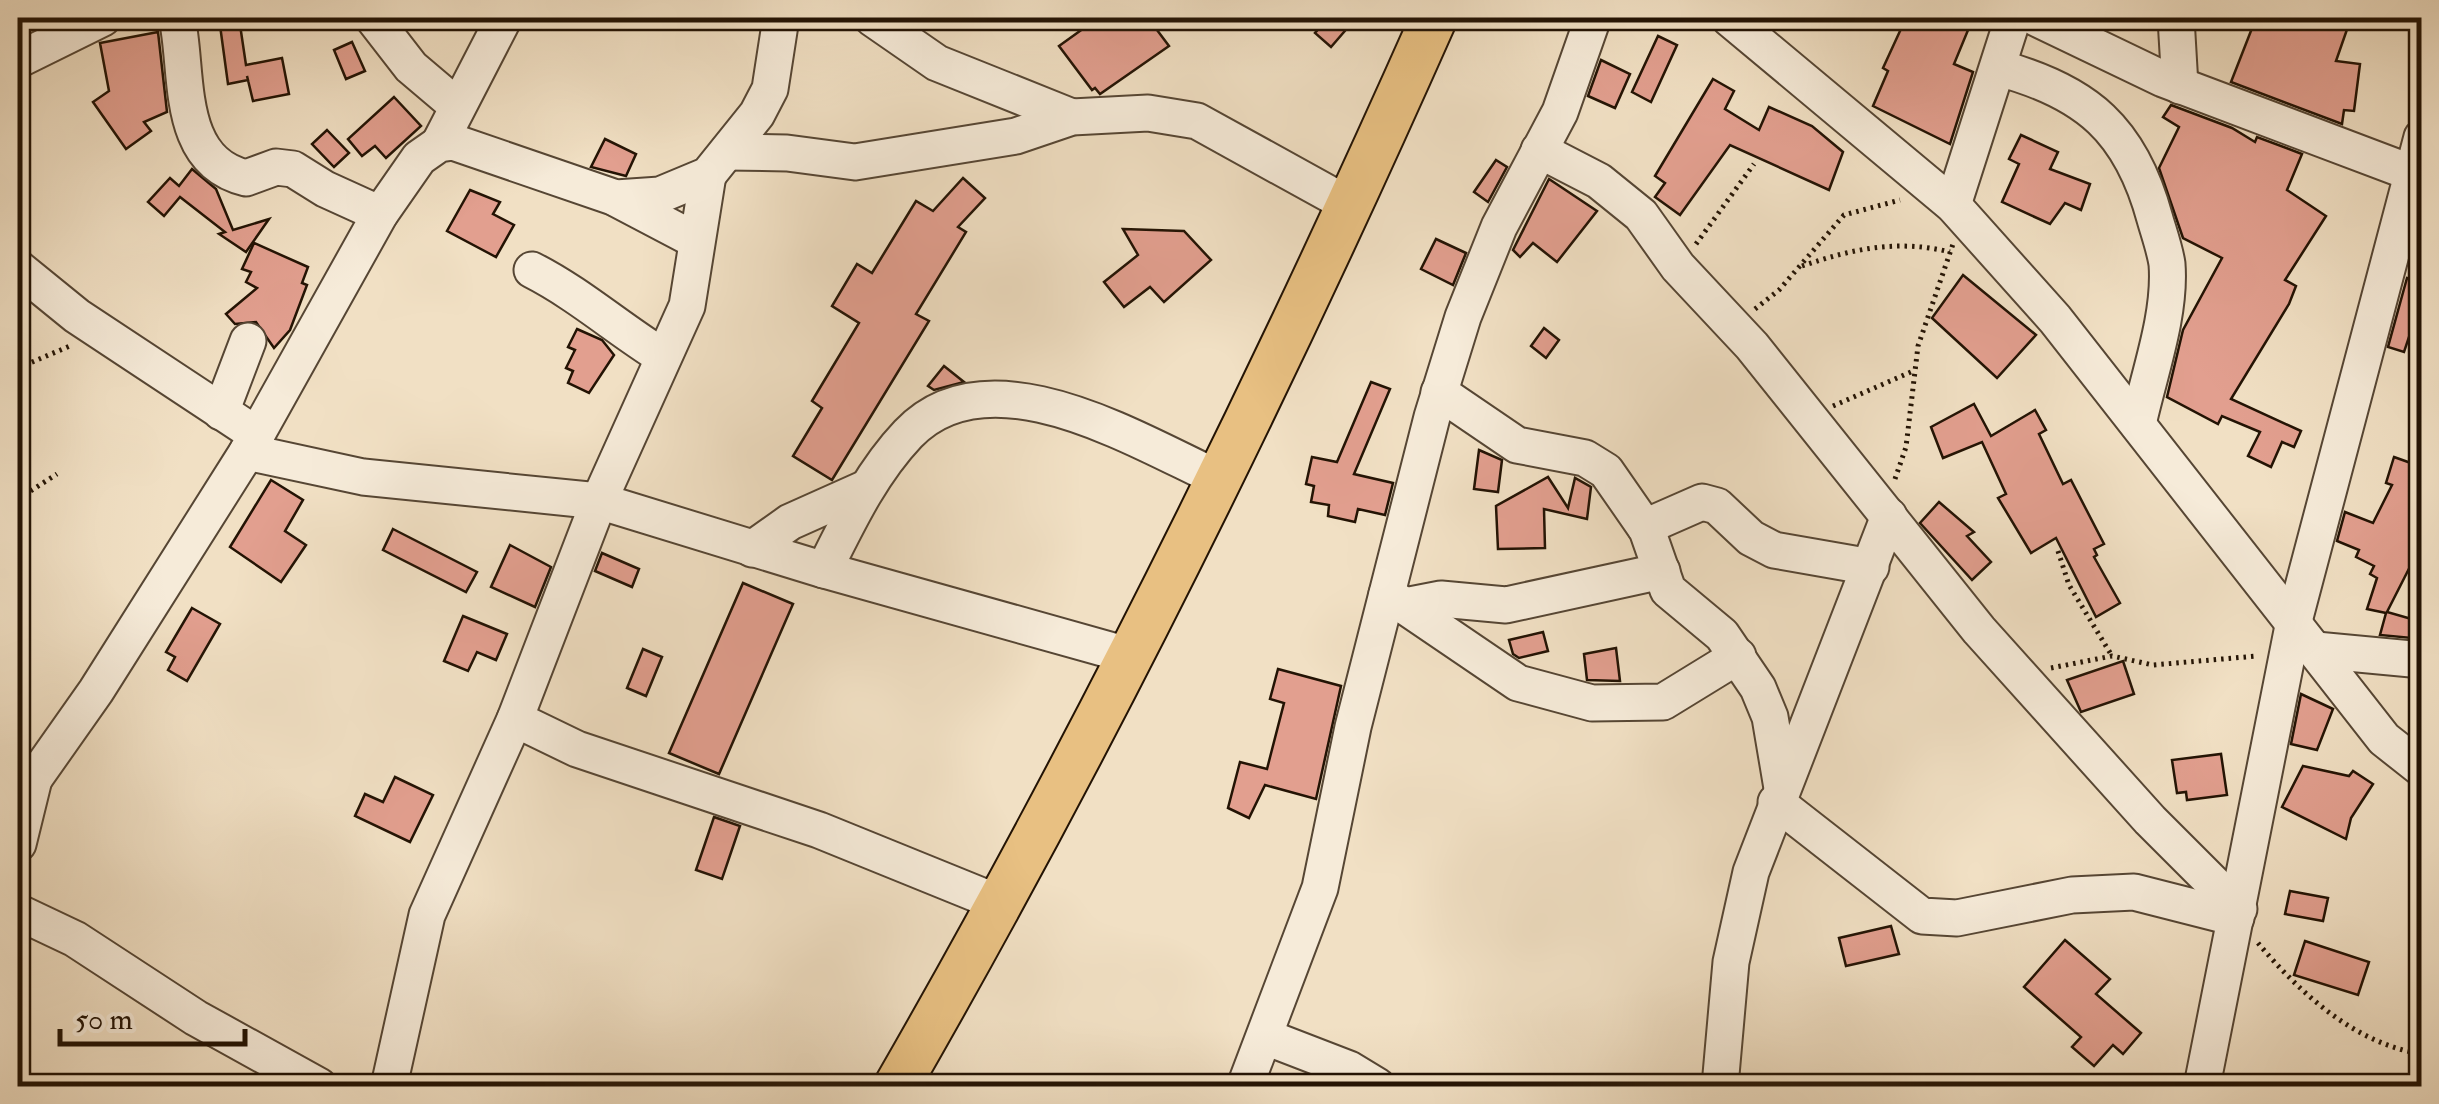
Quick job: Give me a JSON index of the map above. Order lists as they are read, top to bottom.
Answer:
{
  "scale_bar": "50 m"
}
